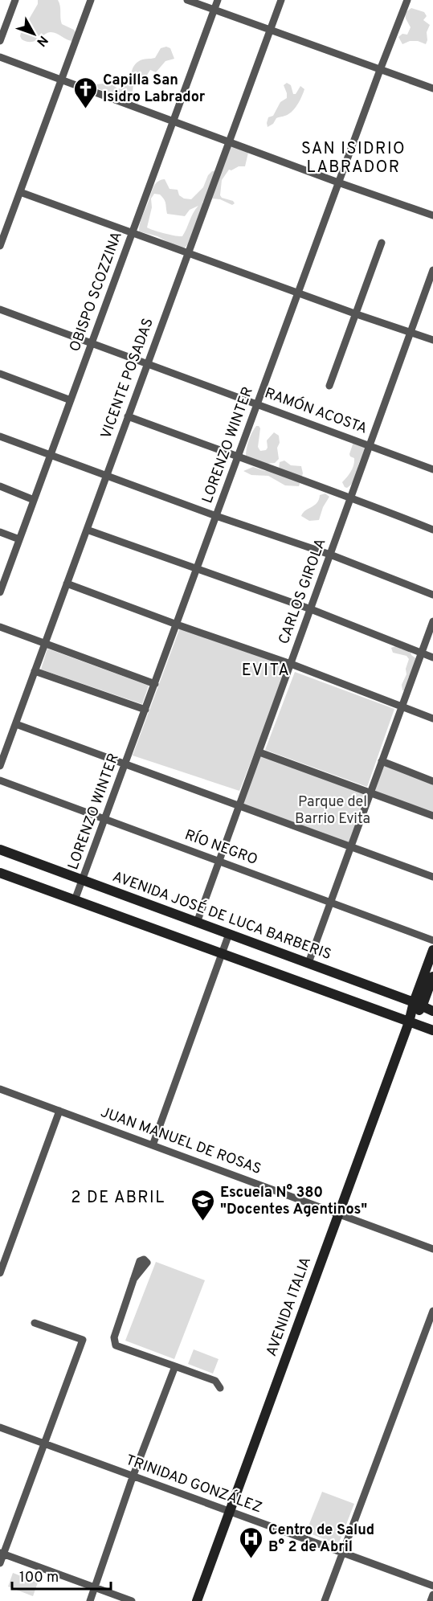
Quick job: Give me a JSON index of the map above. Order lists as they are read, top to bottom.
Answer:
{
  "streets": {
    "main road": ["AVENIDA JOSÉ DE LUCA BARBERIS", "AVENIDA ITALIA"],
    "street": [
      "OBISPO SCOZZINA",
      "VICENTE POSADAS",
      "RAMÓN ACOSTA",
      "LORENZO WINTER",
      "CARLOS GIROLA",
      "RÍO NEGRO",
      "JUAN MANUEL DE ROSAS",
      "TRINIDAD GONZÁLEZ"
    ]
  },
  "crossings": [
    ["OBISPO SCOZZINA", "RAMÓN ACOSTA"],
    ["VICENTE POSADAS", "RAMÓN ACOSTA"],
    ["RAMÓN ACOSTA", "LORENZO WINTER"],
    ["RAMÓN ACOSTA", "CARLOS GIROLA"],
    ["LORENZO WINTER", "RÍO NEGRO"],
    ["LORENZO WINTER", "AVENIDA JOSÉ DE LUCA BARBERIS"],
    ["CARLOS GIROLA", "RÍO NEGRO"],
    ["CARLOS GIROLA", "AVENIDA JOSÉ DE LUCA BARBERIS"],
    ["AVENIDA JOSÉ DE LUCA BARBERIS", "AVENIDA ITALIA"],
    ["JUAN MANUEL DE ROSAS", "AVENIDA ITALIA"],
    ["AVENIDA ITALIA", "TRINIDAD GONZÁLEZ"]
  ],
  "districts": ["SAN ISIDRIO LABRADOR", "EVITA", "2 DE ABRIL"],
  "parks": ["Parque del Barrio Evita"],
  "places": {
    "church": ["Capilla San Isidro Labrador"],
    "school or university": ["Escuela N° 380 \"Docentes Agentinos\""],
    "hospital": ["Centro de Salud B° 2 de Abril"]
  },
  "scale_bar": "100 m",
  "north": "bottom right"
}
